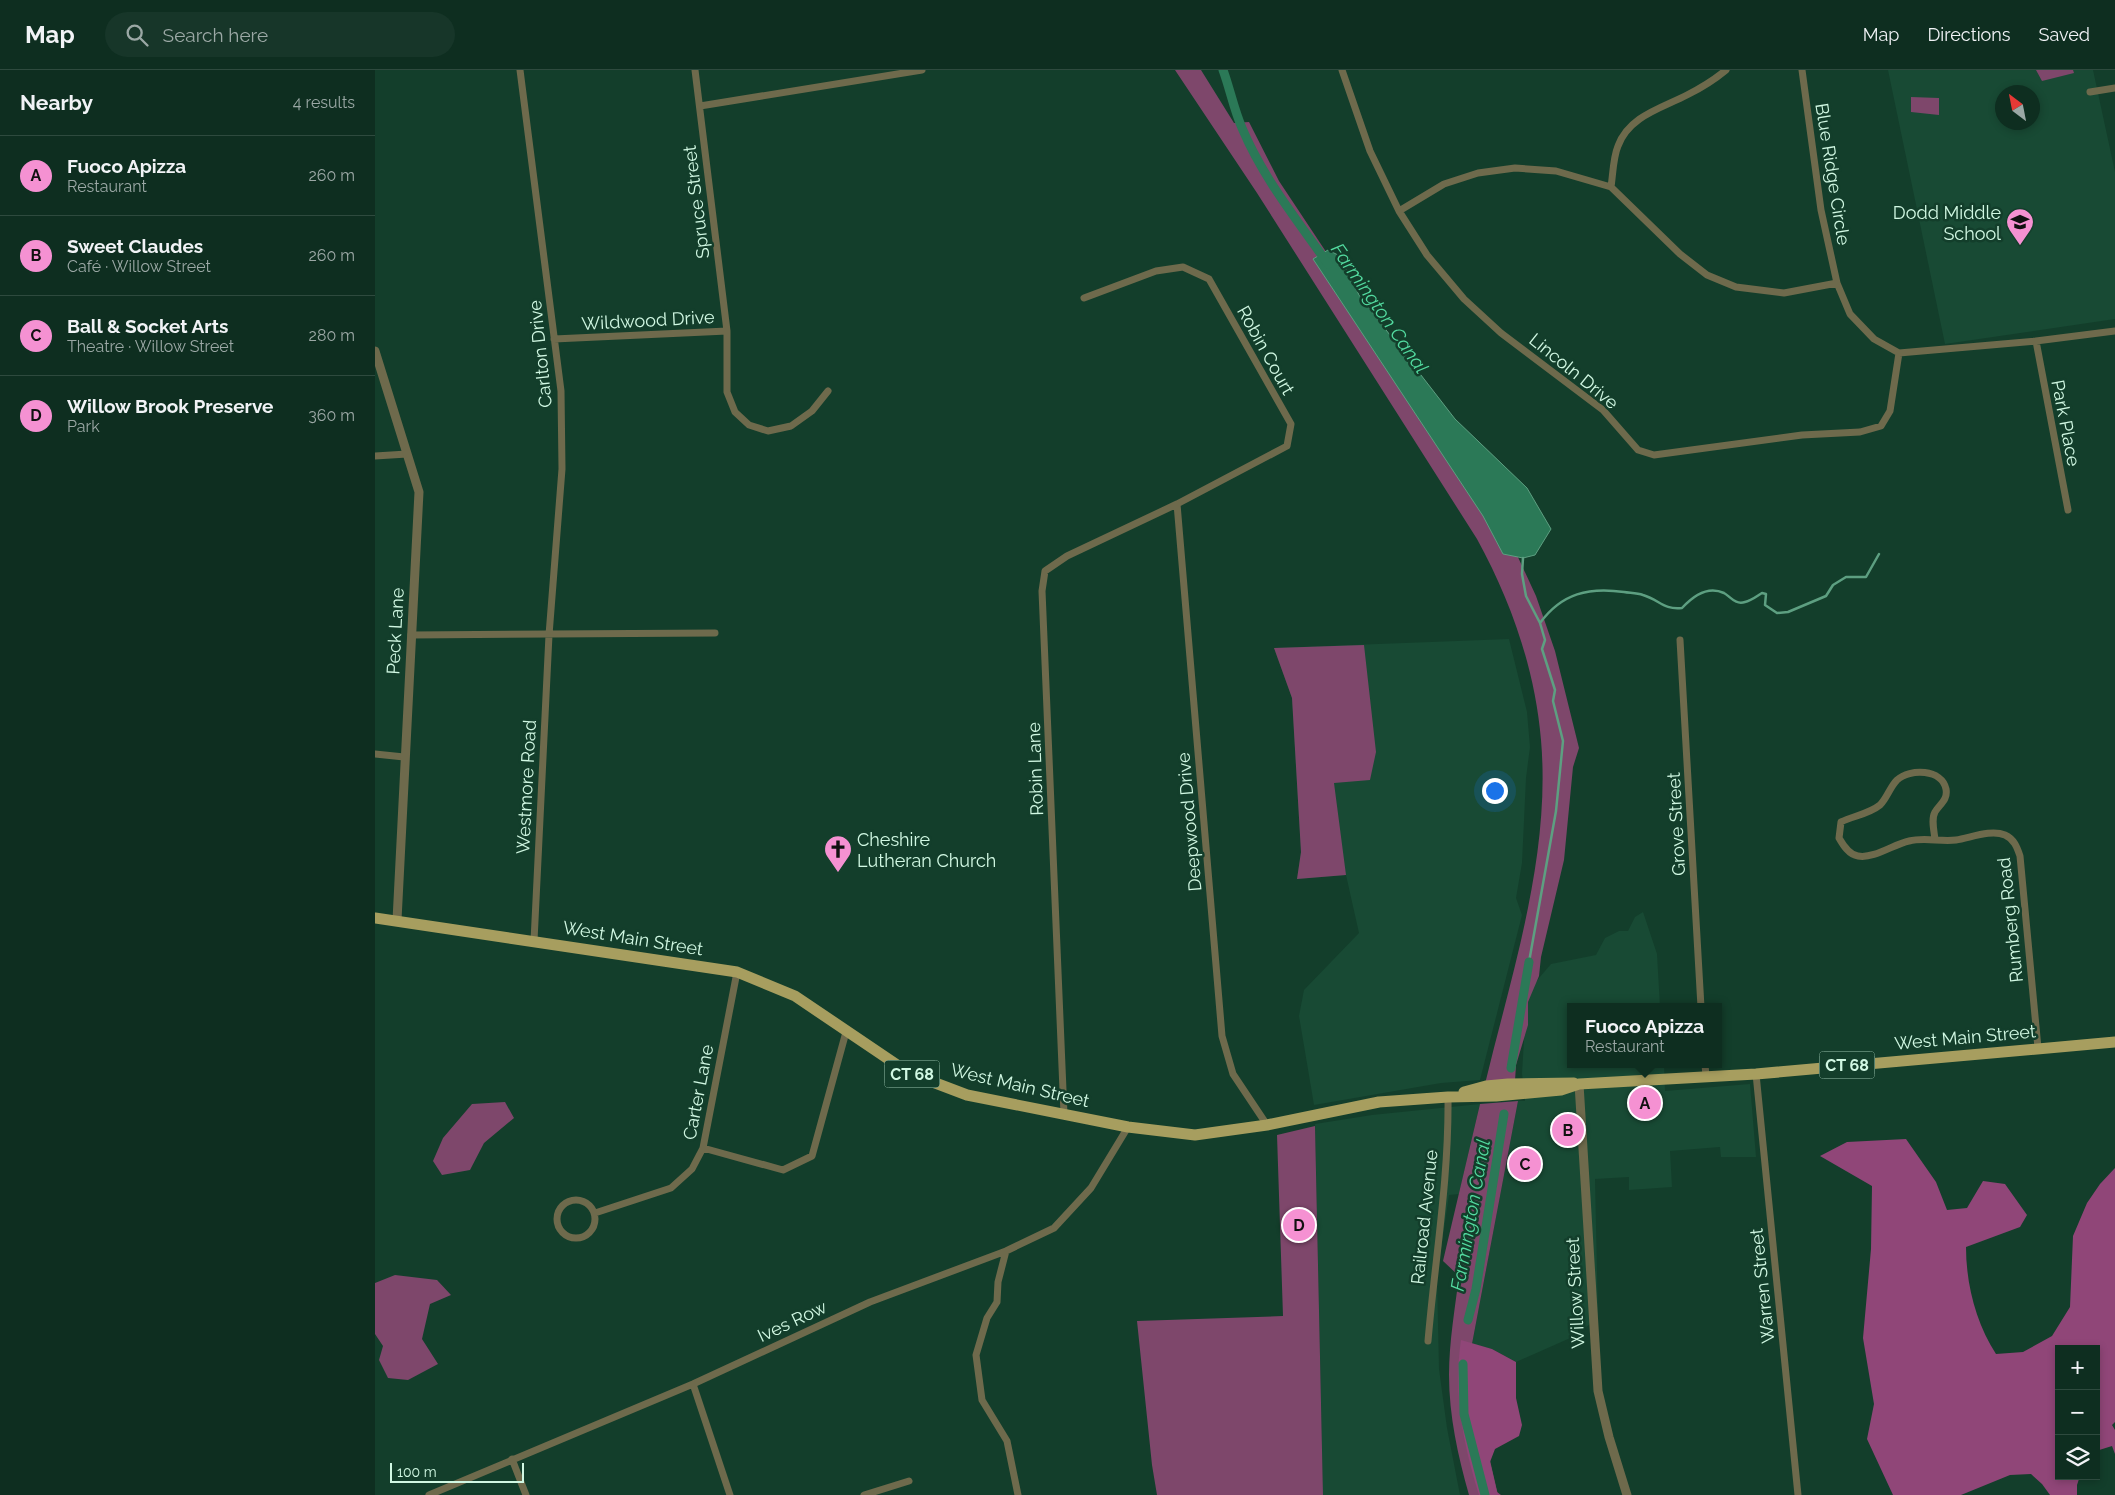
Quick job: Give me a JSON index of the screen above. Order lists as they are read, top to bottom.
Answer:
{
  "streets": {
    "main road": ["West Main Street", "CT 68"],
    "street": [
      "Blue Ridge Circle",
      "Spruce Street",
      "Wildwood Drive",
      "Robin Court",
      "Carlton Drive",
      "Lincoln Drive",
      "Park Place",
      "Peck Lane",
      "Robin Lane",
      "Westmore Road",
      "Deepwood Drive",
      "Grove Street",
      "Rumberg Road",
      "Carter Lane",
      "Railroad Avenue",
      "Warren Street",
      "Willow Street",
      "Ives Row"
    ]
  },
  "crossings": [
    ["Blue Ridge Circle", "Lincoln Drive"],
    ["Spruce Street", "Wildwood Drive"],
    ["Wildwood Drive", "Carlton Drive"],
    ["Robin Court", "Robin Lane"],
    ["Robin Court", "Deepwood Drive"],
    ["Carlton Drive", "Westmore Road"],
    ["Peck Lane", "West Main Street"],
    ["Robin Lane", "Deepwood Drive"],
    ["Robin Lane", "West Main Street"],
    ["Westmore Road", "West Main Street"],
    ["Deepwood Drive", "West Main Street"],
    ["Rumberg Road", "West Main Street"],
    ["West Main Street", "Carter Lane"],
    ["West Main Street", "Railroad Avenue"],
    ["West Main Street", "Warren Street"],
    ["West Main Street", "Willow Street"],
    ["West Main Street", "Ives Row"]
  ],
  "water": ["Farmington Canal"],
  "places": {
    "school or university": ["Dodd Middle School"],
    "church": ["Cheshire Lutheran Church"]
  },
  "scale_bar": "100 m",
  "north": "top left",
  "page": {
    "header": "Map",
    "search": "Search here",
    "nav": ["Map", "Directions", "Saved"],
    "heading": ["Nearby", "4 results"],
    "list": [
      {
        "mark": "A",
        "name": "Fuoco Apizza",
        "note": "Restaurant",
        "value": "260 m"
      },
      {
        "mark": "B",
        "name": "Sweet Claudes",
        "note": "Café · Willow Street",
        "value": "260 m"
      },
      {
        "mark": "C",
        "name": "Ball & Socket Arts",
        "note": "Theatre · Willow Street",
        "value": "280 m"
      },
      {
        "mark": "D",
        "name": "Willow Brook Preserve",
        "note": "Park",
        "value": "360 m"
      }
    ],
    "popup": ["Fuoco Apizza", "Restaurant"],
    "pins": [
      "A",
      "B",
      "C",
      "D"
    ],
    "map_buttons": ["+", "−"],
    "scale": "100 m"
  }
}
